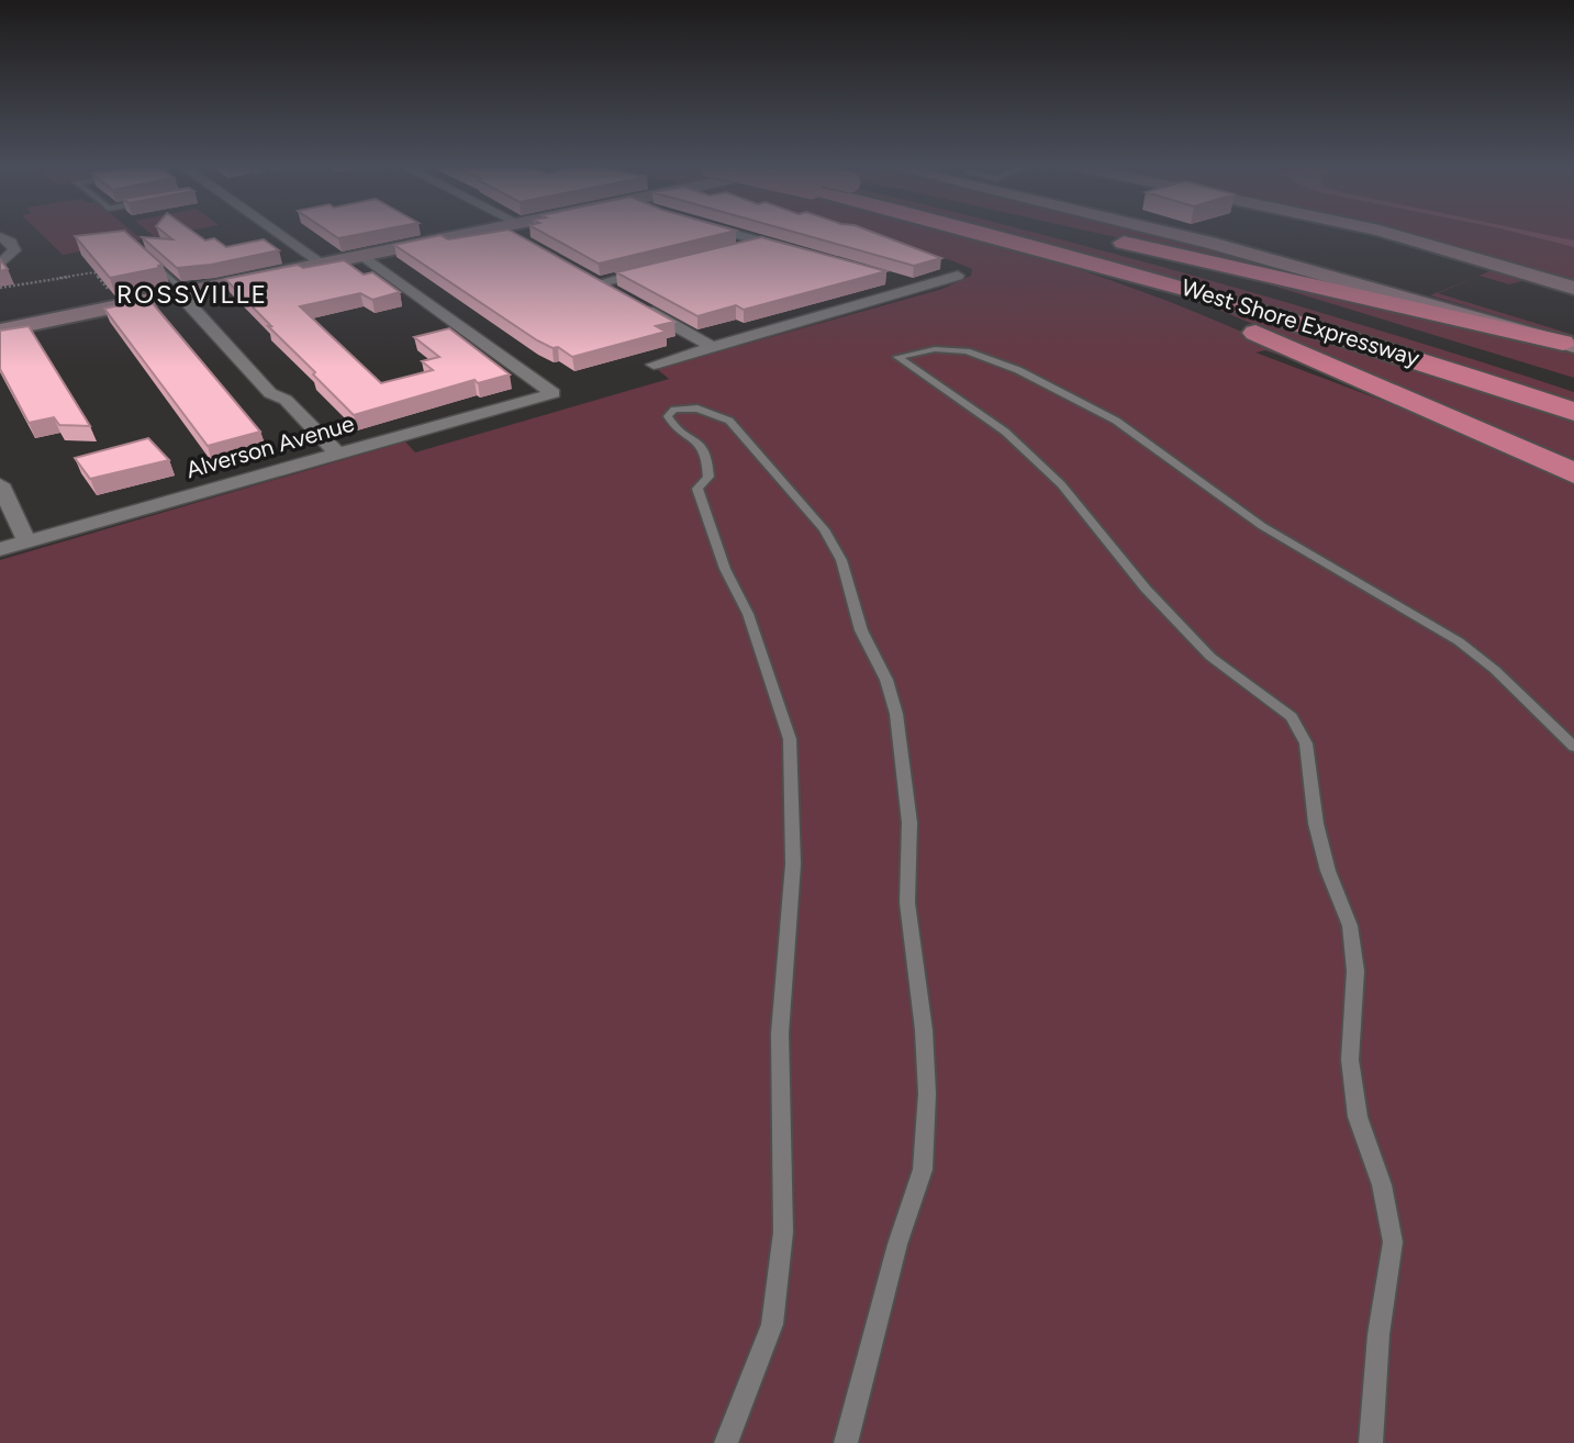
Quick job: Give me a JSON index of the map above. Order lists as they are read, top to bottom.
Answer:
{
  "streets": {
    "highway": ["West Shore Expressway"],
    "street": ["Alverson Avenue"]
  },
  "districts": ["ROSSVILLE"]
}
